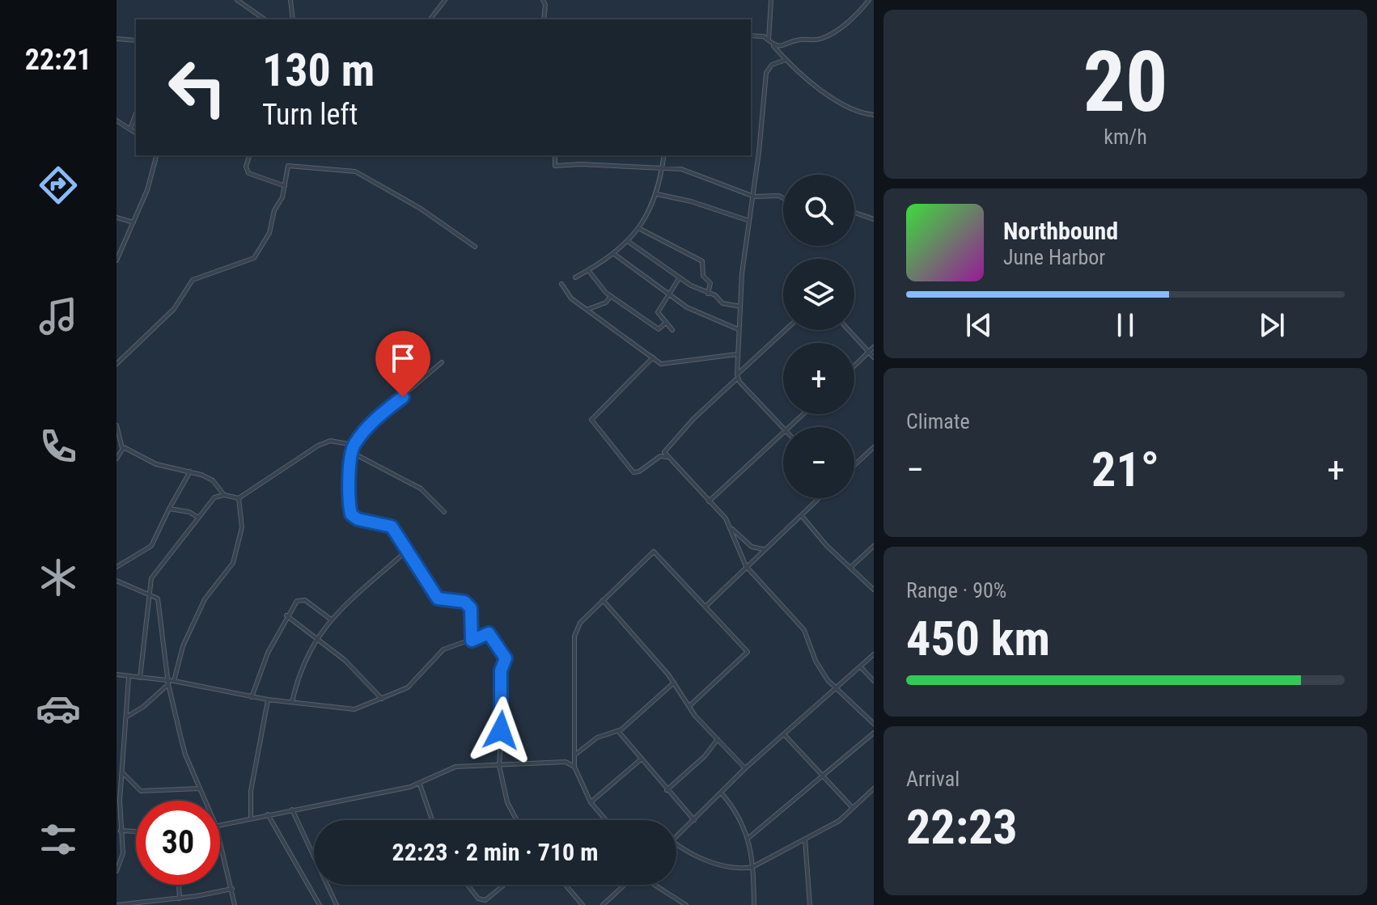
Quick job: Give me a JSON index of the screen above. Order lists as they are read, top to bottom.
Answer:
{
  "page": {
    "tabs": "22:21",
    "tile": [
      ["20", "km/h"],
      "Climate",
      ["Range · 90%", "450 km"],
      ["Arrival", "22:23"]
    ],
    "turn": ["130 m", "Turn left"],
    "map_buttons": ["+", "−"],
    "song": ["Northbound", "June Harbor"],
    "heat": ["−", "21°", "+"],
    "limit": "30",
    "trip": "22:23 · 2 min · 710 m"
  }
}
